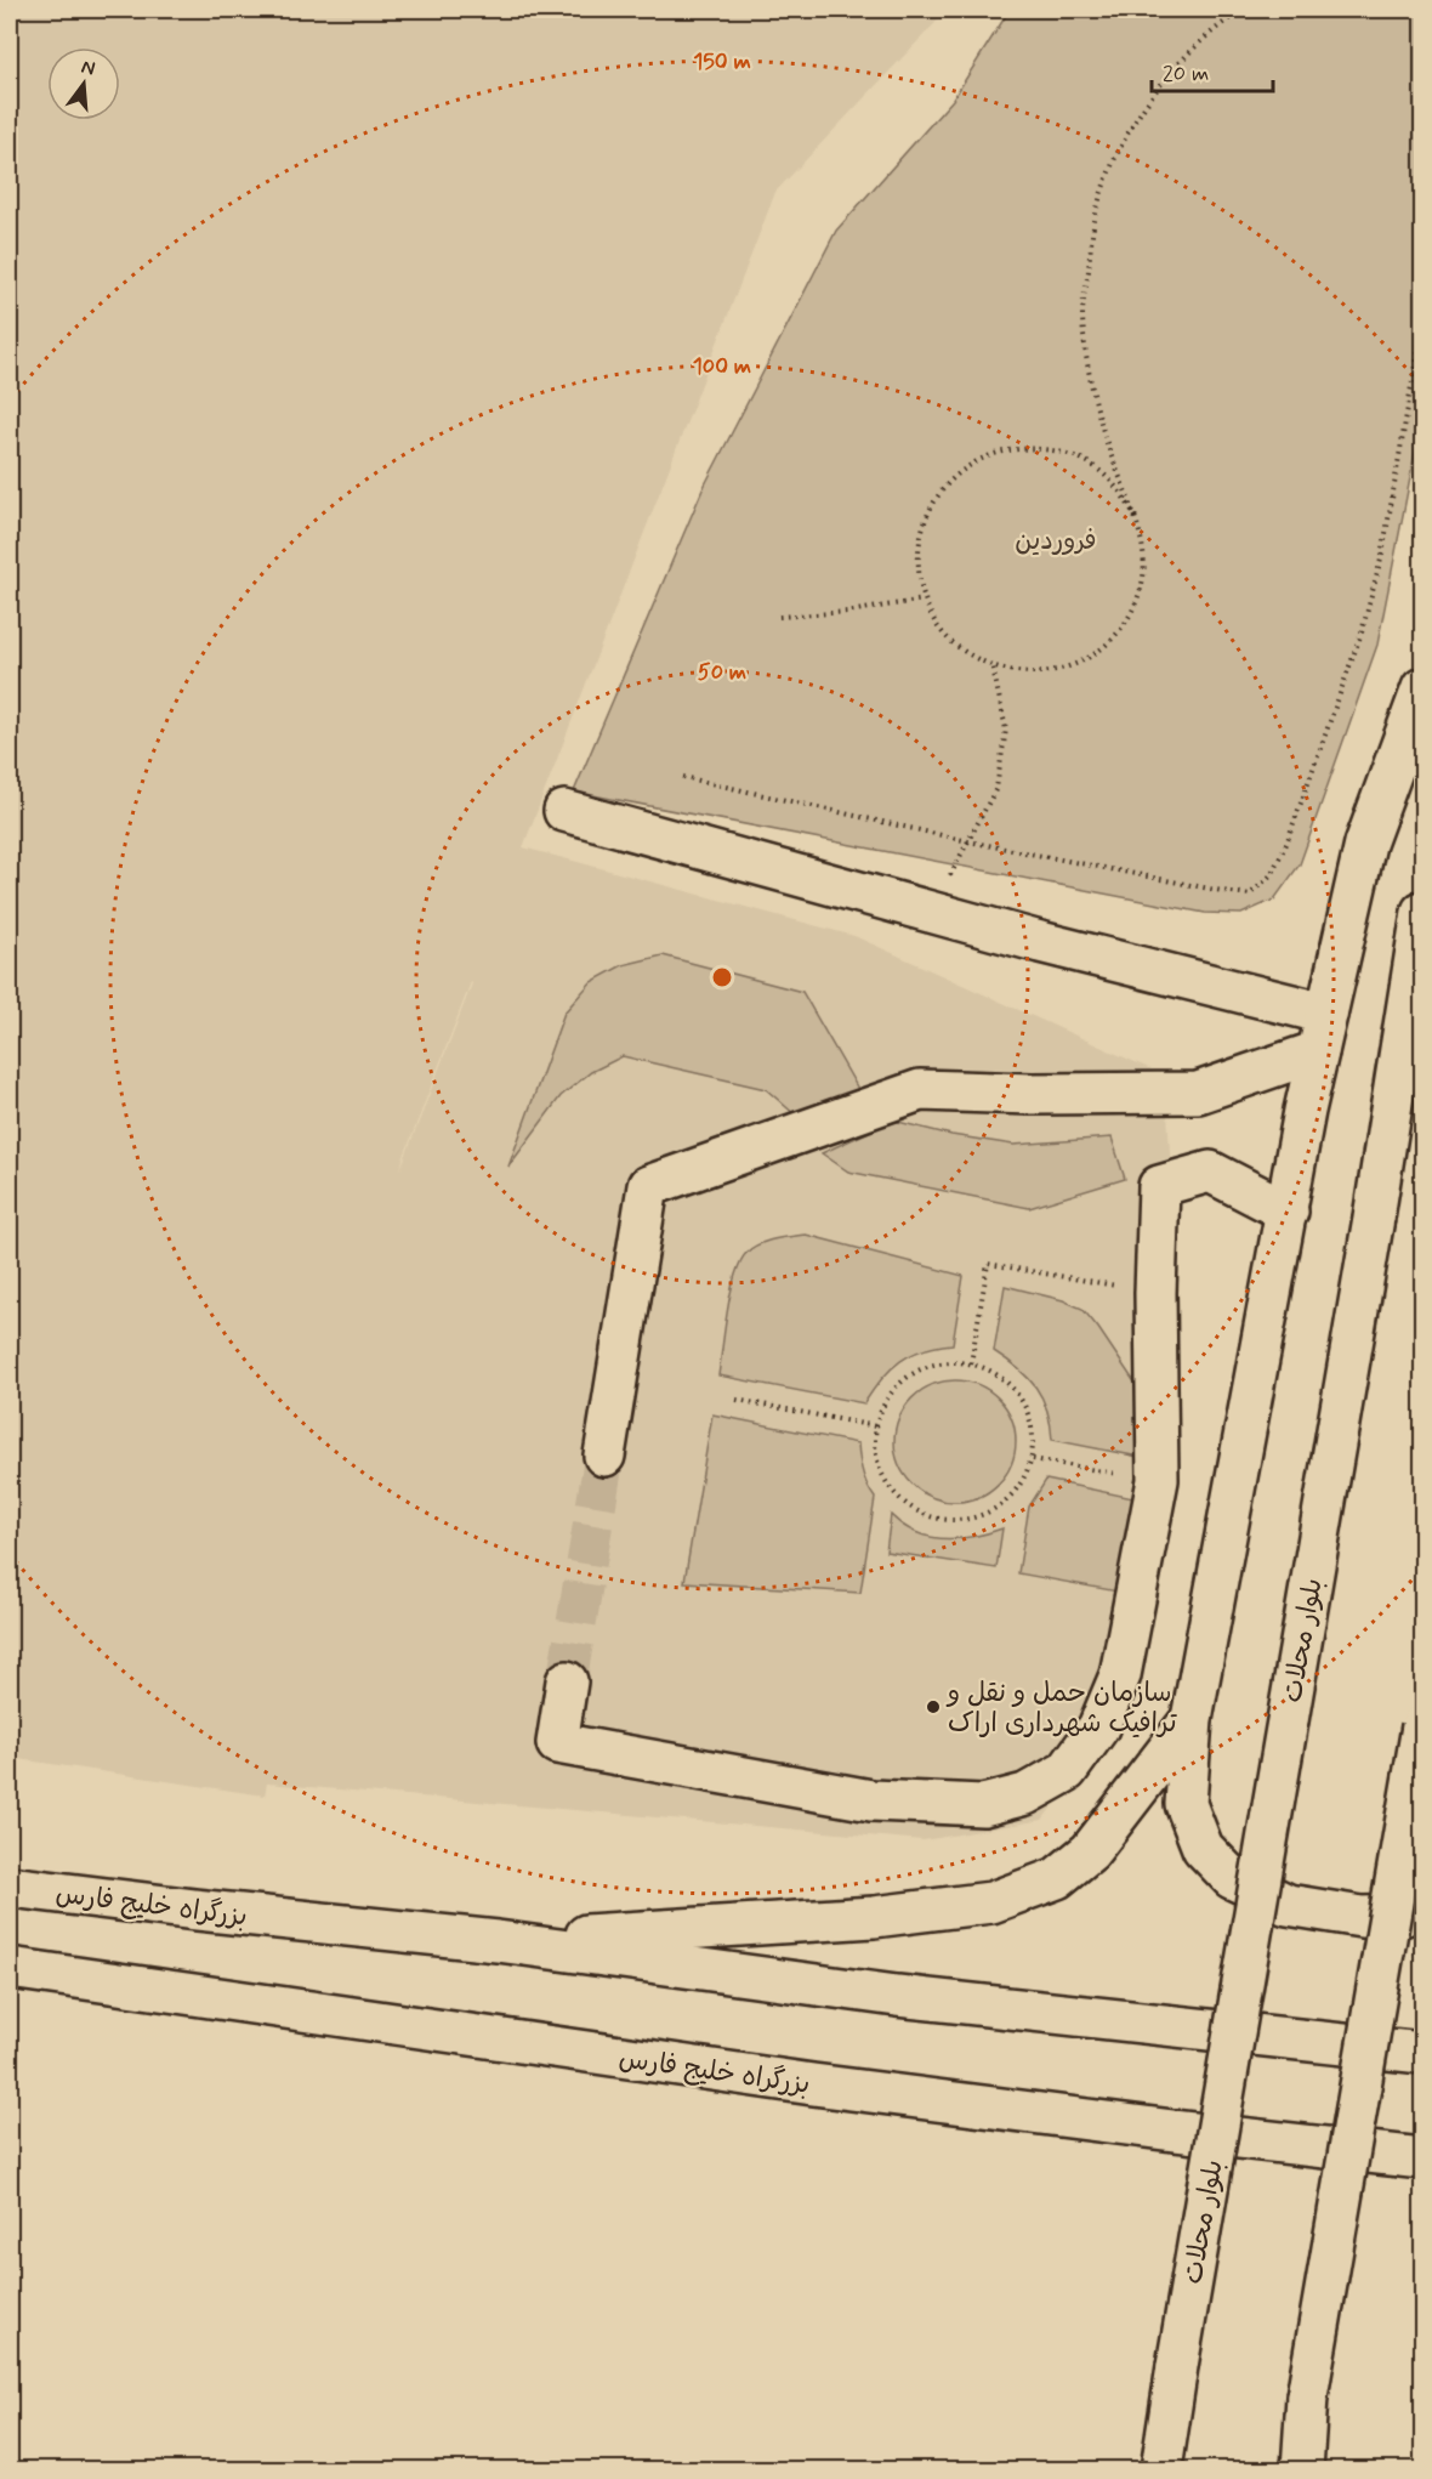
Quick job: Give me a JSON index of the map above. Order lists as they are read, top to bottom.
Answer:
{
  "streets": {
    "main road": ["بلوار محلات", "بزرگراه خلیج فارس"]
  },
  "parks": ["فروردین"],
  "places": ["سازمان حمل و نقل و ترافیک شهرداری اراک"],
  "scale_bar": "20 m",
  "north": "top",
  "rings": ["150 m", "100 m", "50 m"]
}
